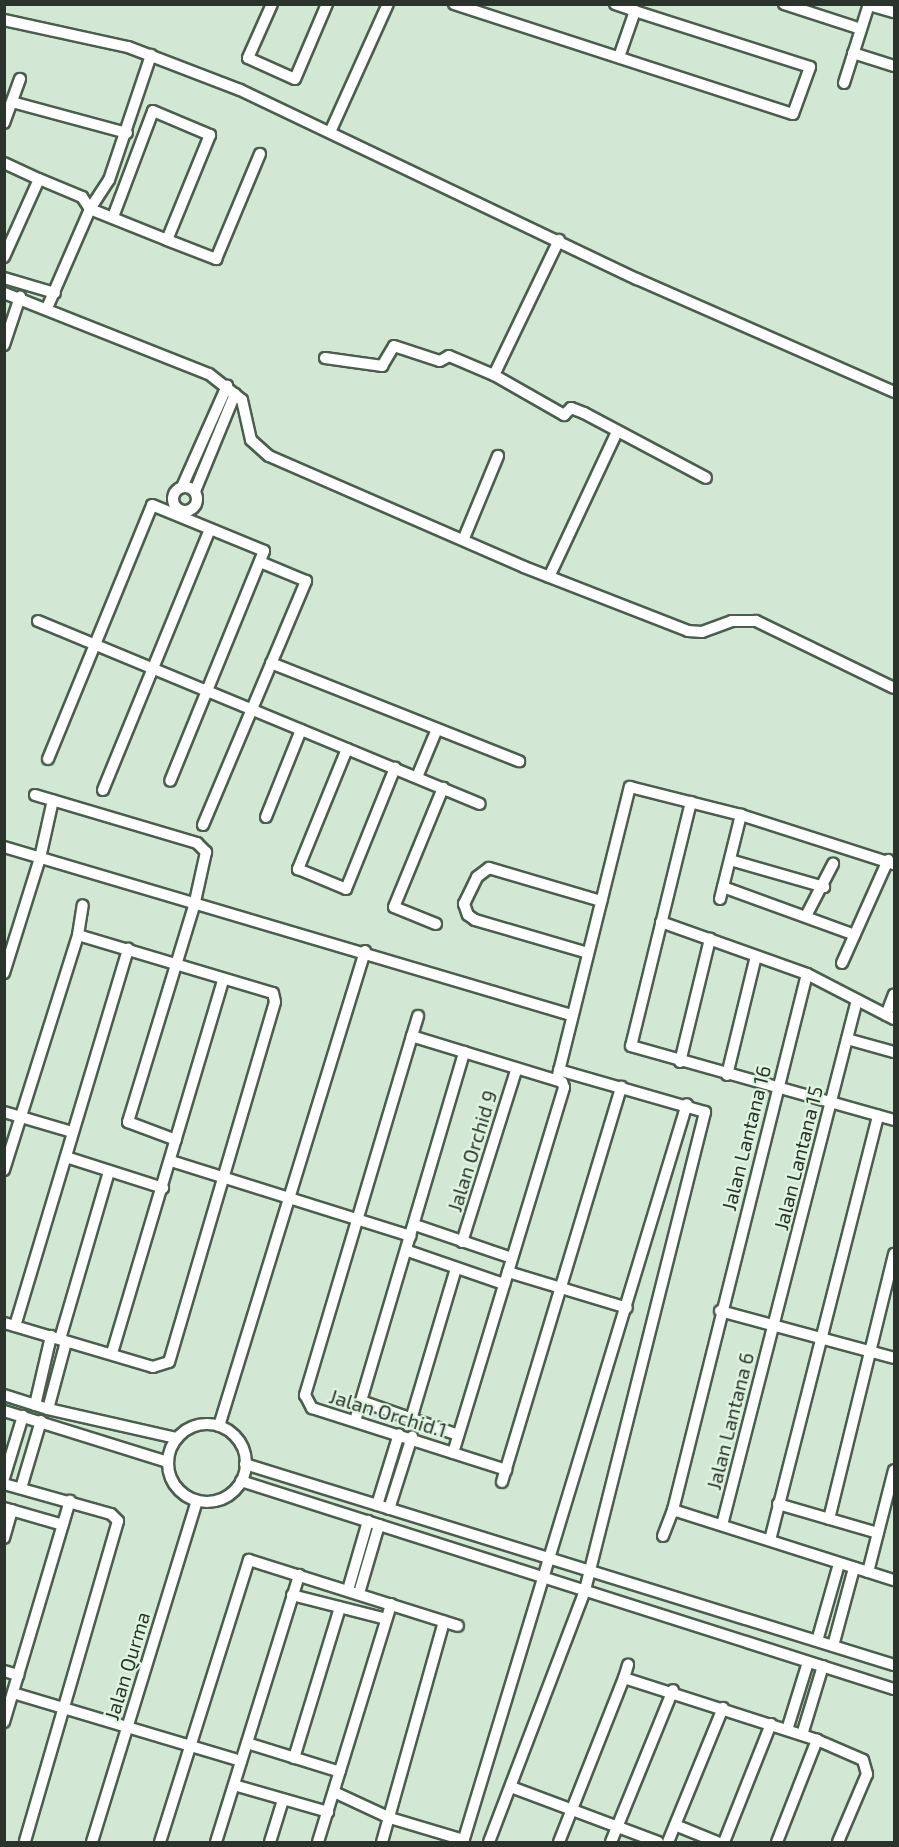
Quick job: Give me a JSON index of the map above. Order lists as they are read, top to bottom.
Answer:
{
  "streets": {
    "street": [
      "Jalan Lantana 16",
      "Jalan Orchid 9",
      "Jalan Lantana 15",
      "Jalan Orchid.1",
      "Jalan Lantana 6",
      "Jalan Qurma"
    ]
  },
  "crossings": [
    ["Jalan Lantana 15", "Jalan Lantana 6"]
  ]
}
